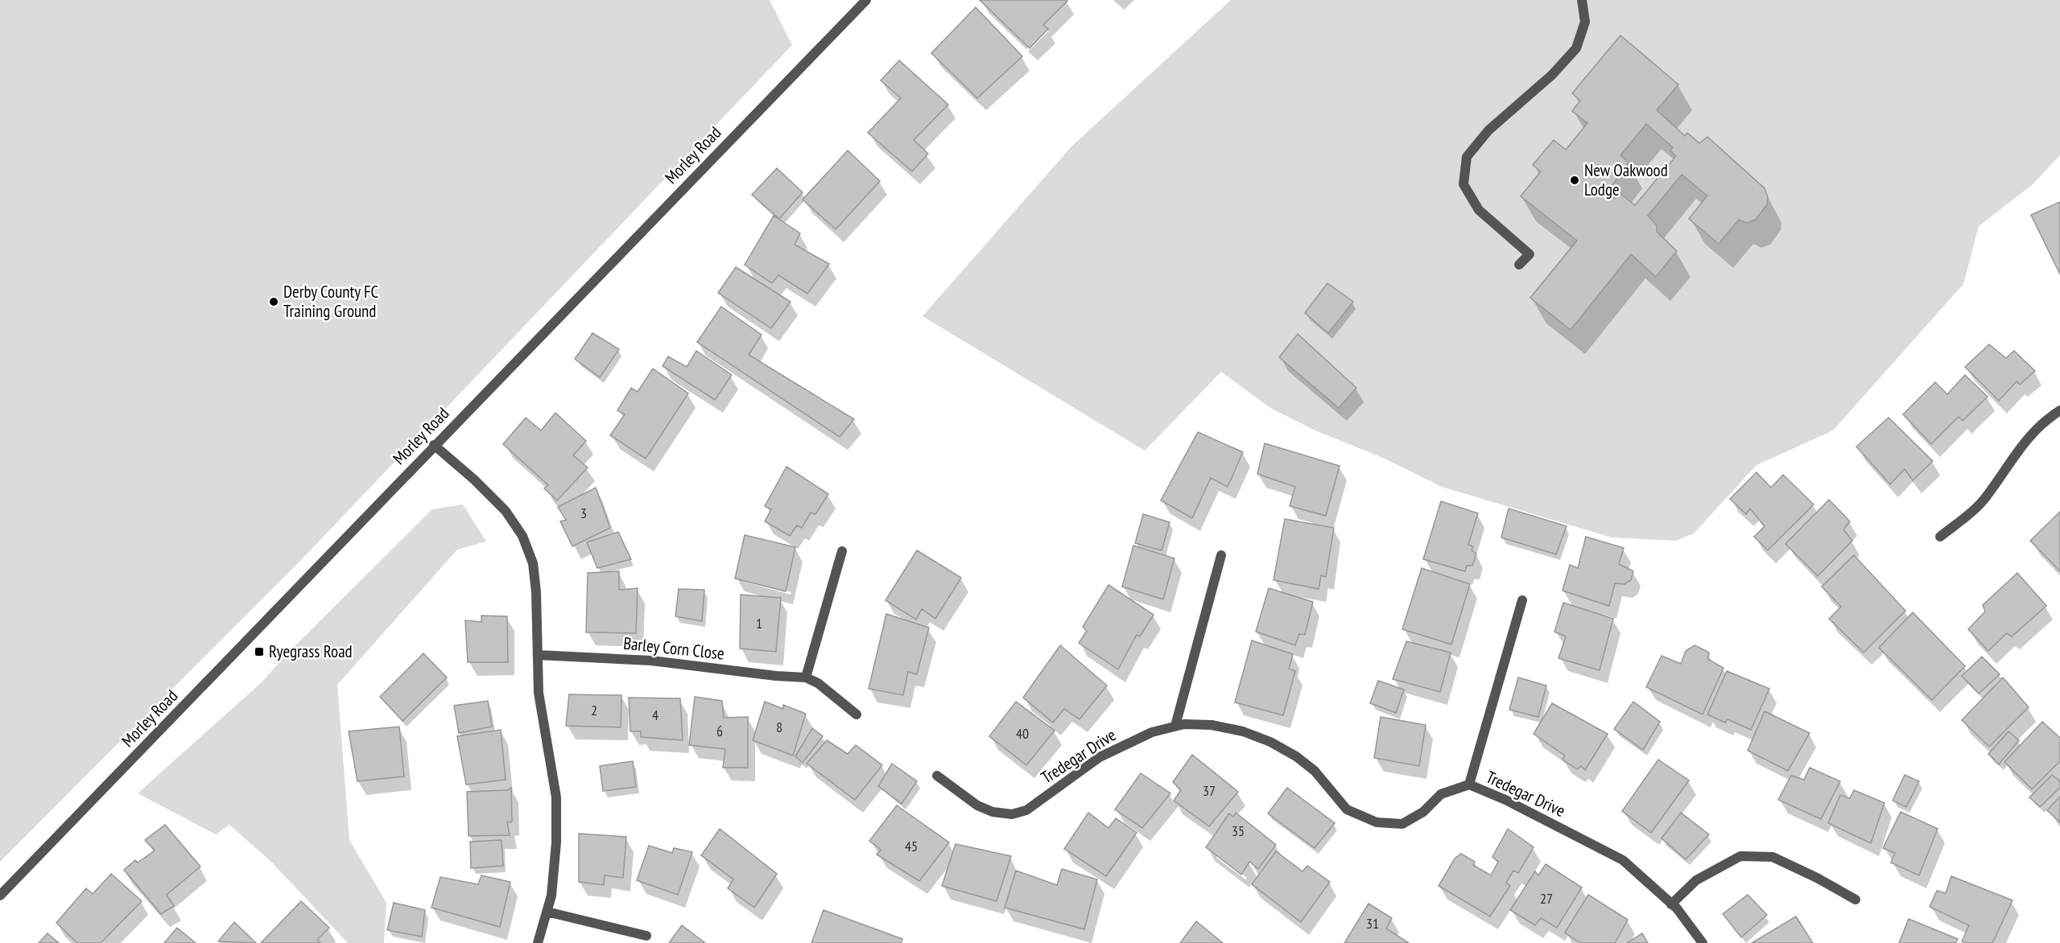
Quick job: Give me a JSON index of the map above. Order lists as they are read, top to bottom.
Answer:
{
  "streets": {
    "street": ["Morley Road", "Barley Corn Close", "Tredegar Drive"]
  },
  "places": {
    "other": ["New Oakwood Lodge", "Derby County FC Training Ground"],
    "transit": ["Ryegrass Road"]
  },
  "house_numbers": [
    "3",
    "1",
    "2",
    "4",
    "8",
    "6",
    "40",
    "37",
    "35",
    "45",
    "27",
    "31"
  ]
}
